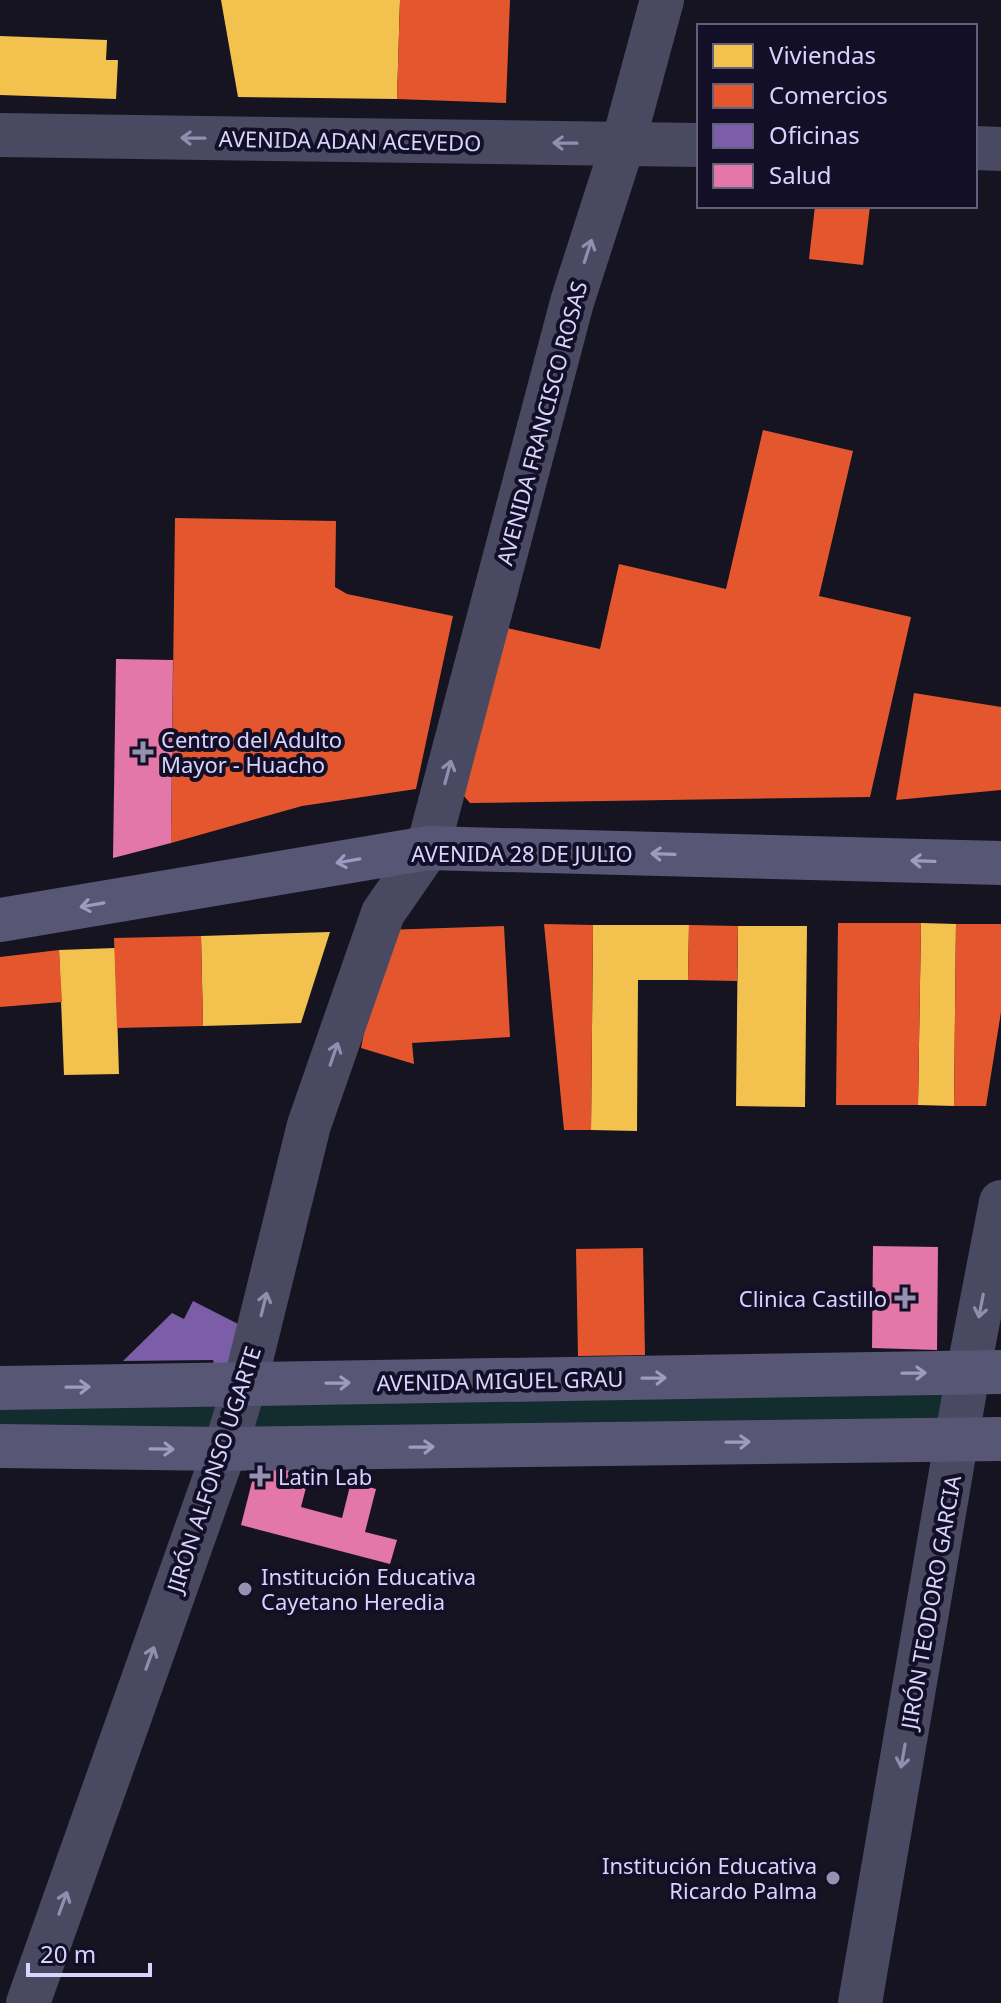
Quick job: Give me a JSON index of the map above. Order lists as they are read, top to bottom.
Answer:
{
  "streets": {
    "street": [
      "AVENIDA ADAN ACEVEDO",
      "AVENIDA FRANCISCO ROSAS",
      "AVENIDA 28 DE JULIO",
      "AVENIDA MIGUEL GRAU",
      "JIRÓN ALFONSO UGARTE",
      "JIRÓN TEODORO GARCIA"
    ]
  },
  "crossings": [
    ["AVENIDA ADAN ACEVEDO", "AVENIDA FRANCISCO ROSAS"],
    ["AVENIDA FRANCISCO ROSAS", "AVENIDA 28 DE JULIO"],
    ["AVENIDA FRANCISCO ROSAS", "JIRÓN ALFONSO UGARTE"],
    ["AVENIDA 28 DE JULIO", "JIRÓN ALFONSO UGARTE"],
    ["AVENIDA MIGUEL GRAU", "JIRÓN ALFONSO UGARTE"],
    ["AVENIDA MIGUEL GRAU", "JIRÓN TEODORO GARCIA"]
  ],
  "one_way": [
    "AVENIDA ADAN ACEVEDO",
    "AVENIDA FRANCISCO ROSAS",
    "AVENIDA 28 DE JULIO",
    "JIRÓN ALFONSO UGARTE",
    "JIRÓN TEODORO GARCIA"
  ],
  "places": {
    "health": ["Centro del Adulto Mayor - Huacho", "Clinica Castillo", "Latin Lab"],
    "other": ["Institución Educativa Cayetano Heredia", "Institución Educativa Ricardo Palma"]
  },
  "legend": [
    "Viviendas",
    "Comercios",
    "Oficinas",
    "Salud"
  ],
  "scale_bar": "20 m"
}
